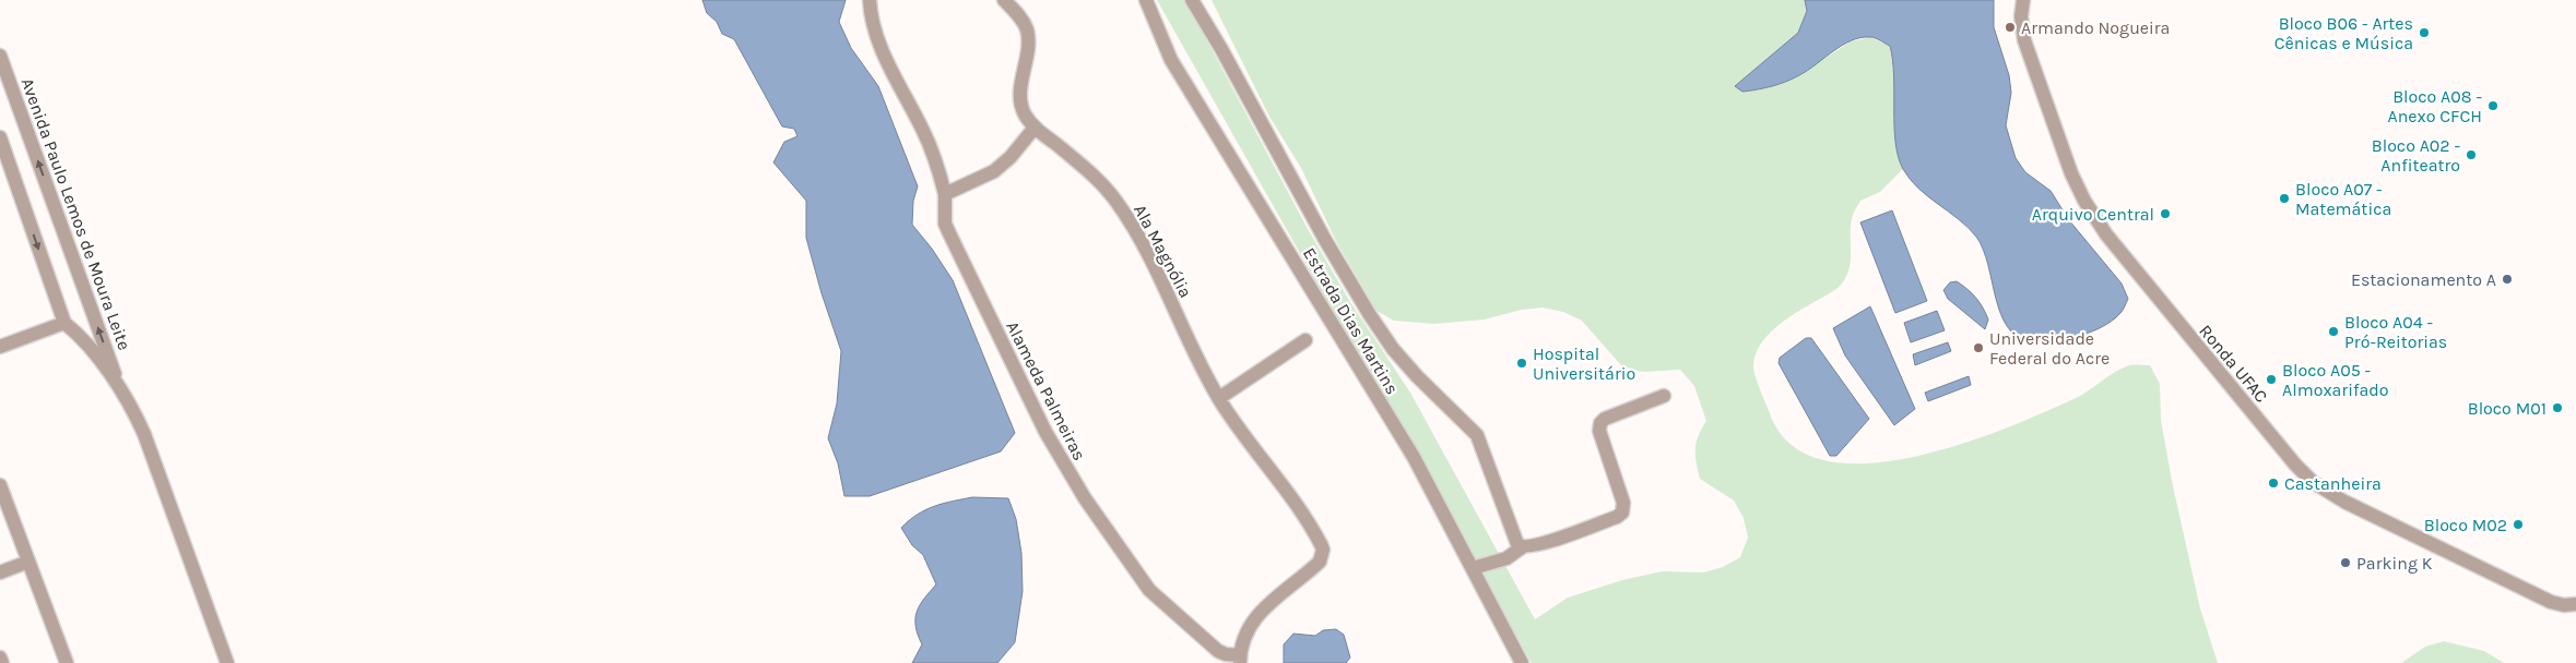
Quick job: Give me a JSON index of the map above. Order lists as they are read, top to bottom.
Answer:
{
  "streets": {
    "street": [
      "Avenida Paulo Lemos de Moura Leite",
      "Ala Magnólia",
      "Estrada Dias Martins",
      "Ronda UFAC",
      "Alameda Palmeiras"
    ]
  },
  "crossings": [
    ["Ala Magnólia", "Alameda Palmeiras"]
  ],
  "places": [
    "Armando Nogueira",
    "Bloco B06 - Artes Cênicas e Música",
    "Bloco A08 - Anexo CFCH",
    "Bloco A02 - Anfiteatro",
    "Bloco A07 - Matemática",
    "Arquivo Central",
    "Estacionamento A",
    "Bloco A04 - Pró-Reitorias",
    "Universidade Federal do Acre",
    "Hospital Universitário",
    "Bloco A05 - Almoxarifado",
    "Bloco M01",
    "Castanheira",
    "Bloco M02",
    "Parking K"
  ]
}
